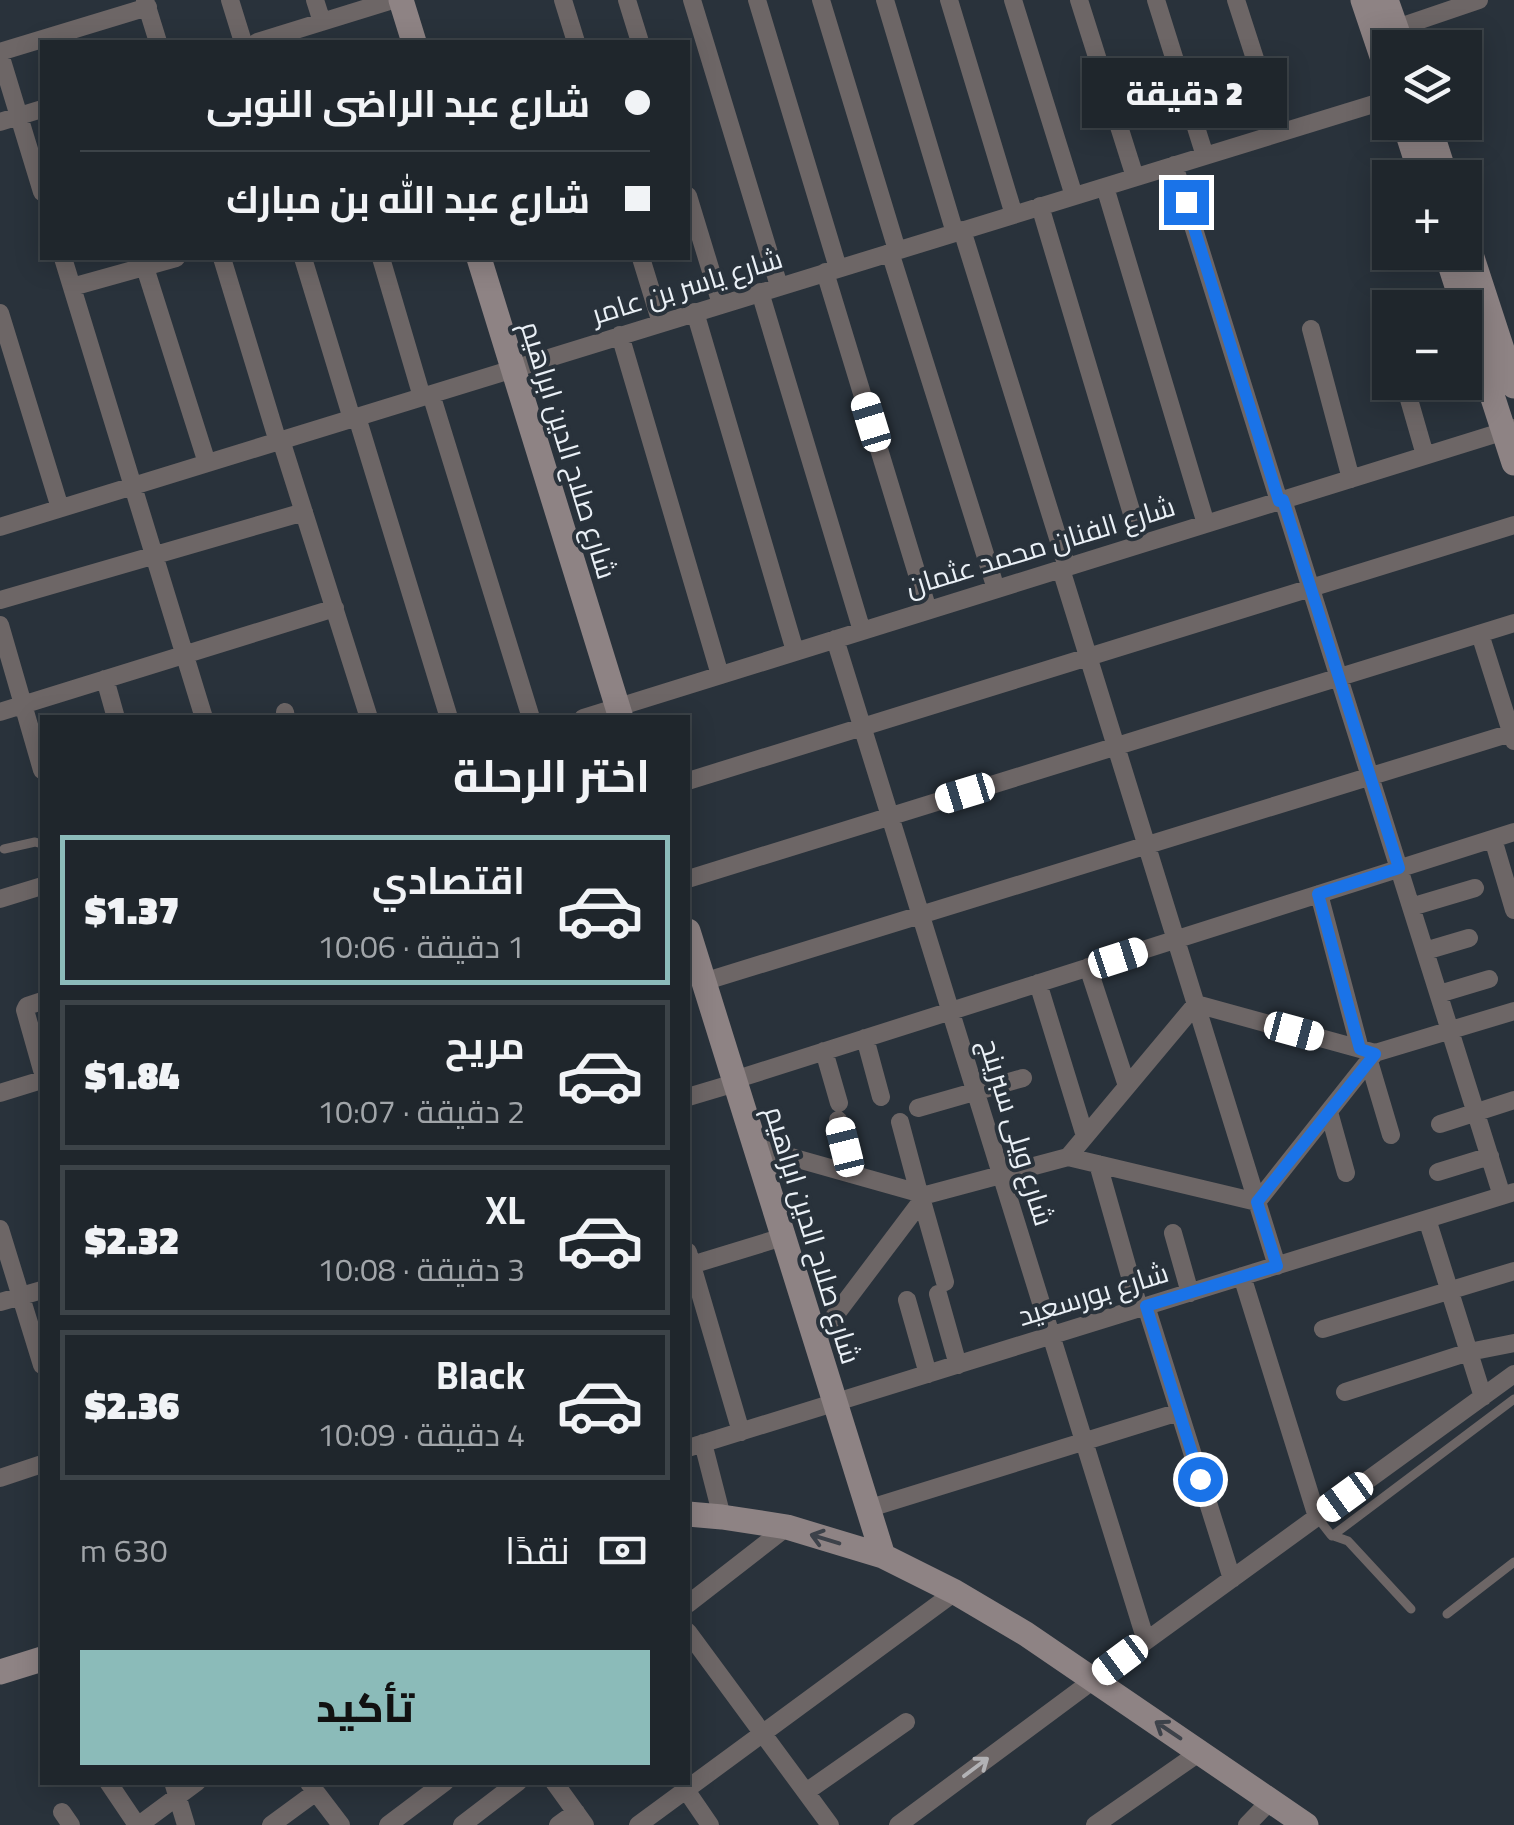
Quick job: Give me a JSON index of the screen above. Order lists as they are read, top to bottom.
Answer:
{
  "streets": {
    "main road": ["شارع صلاح الدين ابراهيم"],
    "street": [
      "شارع ياسر بن عامر",
      "شارع الفنان محمد عثمان",
      "شارع ويلى سبرينج",
      "شارع بورسعيد"
    ]
  },
  "crossings": [
    ["شارع ياسر بن عامر", "شارع صلاح الدين ابراهيم"],
    ["شارع صلاح الدين ابراهيم", "شارع الفنان محمد عثمان"],
    ["شارع صلاح الدين ابراهيم", "شارع بورسعيد"],
    ["شارع الفنان محمد عثمان", "شارع ويلى سبرينج"],
    ["شارع ويلى سبرينج", "شارع بورسعيد"]
  ],
  "page": {
    "map_buttons": ["+", "−"],
    "banner": ["شارع عبد الراضى النوبى", "شارع عبد الله بن مبارك"],
    "bubble": "2 دقيقة",
    "heading": "اختر الرحلة",
    "list": [
      {
        "name": "اقتصادي",
        "note": "1 دقيقة · 10:06",
        "value": "$1.37"
      },
      {
        "name": "مريح",
        "note": "2 دقيقة · 10:07",
        "value": "$1.84"
      },
      {
        "name": "XL",
        "note": "3 دقيقة · 10:08",
        "value": "$2.32"
      },
      {
        "name": "Black",
        "note": "4 دقيقة · 10:09",
        "value": "$2.36"
      }
    ],
    "pay": ["نقدًا", "630 m"],
    "buttons": "تأكيد"
  }
}
